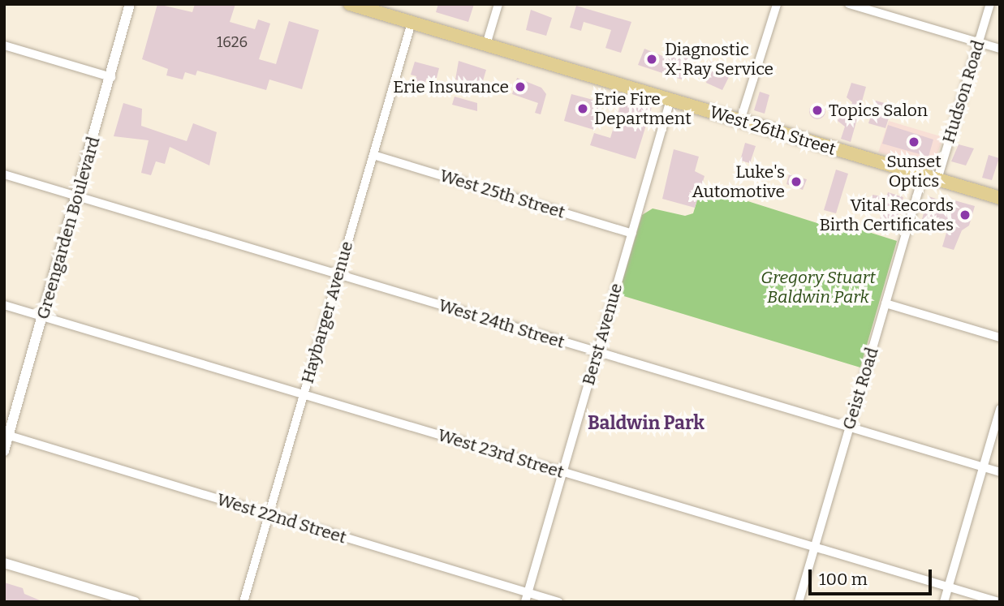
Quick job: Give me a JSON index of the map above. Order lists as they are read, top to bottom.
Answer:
{
  "streets": {
    "main road": ["West 26th Street"],
    "street": [
      "Hudson Road",
      "West 25th Street",
      "Greengarden Boulevard",
      "Haybarger Avenue",
      "West 24th Street",
      "Berst Avenue",
      "Geist Road",
      "West 23rd Street",
      "West 22nd Street"
    ]
  },
  "crossings": [
    ["Hudson Road", "West 26th Street"],
    ["West 26th Street", "Haybarger Avenue"],
    ["West 26th Street", "Berst Avenue"],
    ["West 26th Street", "Geist Road"],
    ["West 25th Street", "Haybarger Avenue"],
    ["West 25th Street", "Berst Avenue"],
    ["Greengarden Boulevard", "West 24th Street"],
    ["Greengarden Boulevard", "West 23rd Street"],
    ["Greengarden Boulevard", "West 22nd Street"],
    ["Haybarger Avenue", "West 24th Street"],
    ["Haybarger Avenue", "West 23rd Street"],
    ["Haybarger Avenue", "West 22nd Street"],
    ["West 24th Street", "Berst Avenue"],
    ["West 24th Street", "Geist Road"],
    ["Berst Avenue", "West 23rd Street"],
    ["Berst Avenue", "West 22nd Street"],
    ["Geist Road", "West 23rd Street"]
  ],
  "districts": ["Baldwin Park"],
  "parks": ["Gregory Stuart Baldwin Park"],
  "places": [
    "Diagnostic X-Ray Service",
    "Erie Insurance",
    "Erie Fire Department",
    "Topics Salon",
    "Sunset Optics",
    "Luke's Automotive",
    "Vital Records Birth Certificates"
  ],
  "house_numbers": ["1626"],
  "scale_bar": "100 m"
}
